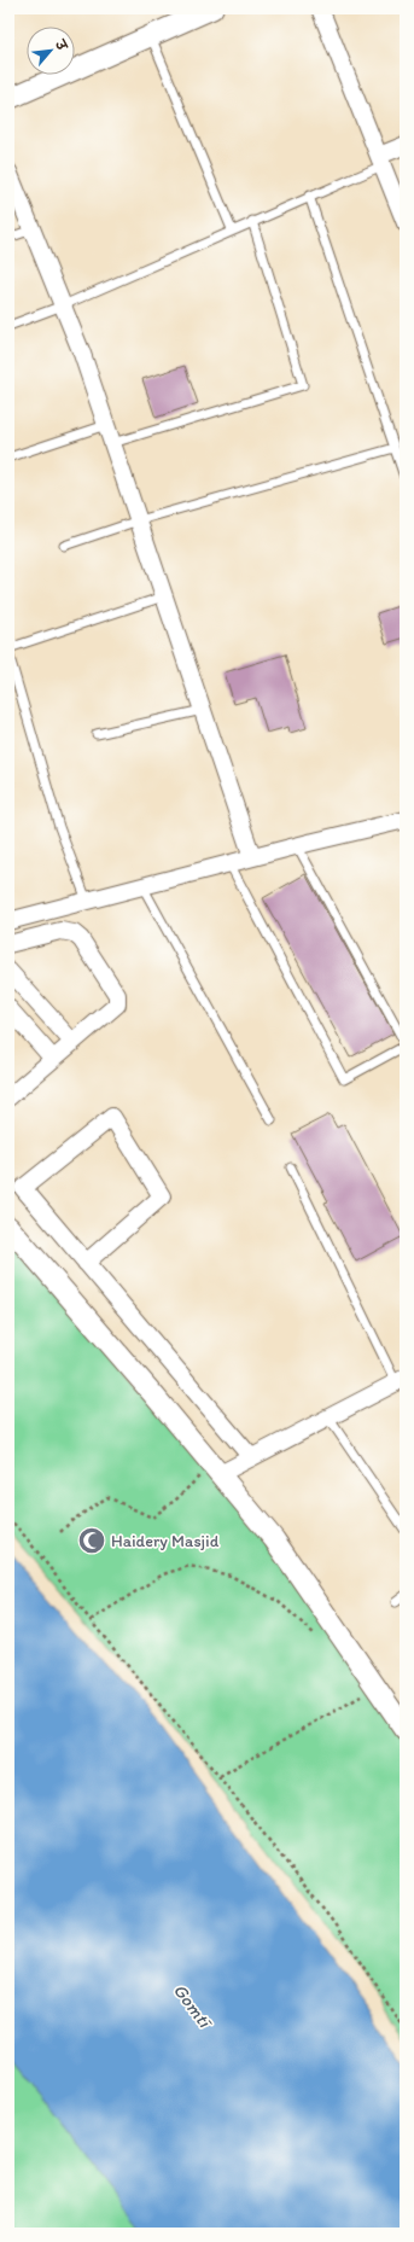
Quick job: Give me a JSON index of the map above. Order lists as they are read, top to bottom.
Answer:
{
  "water": ["Gomtī"],
  "places": {
    "mosque": ["Haidery Masjid"]
  },
  "north": "top right"
}
